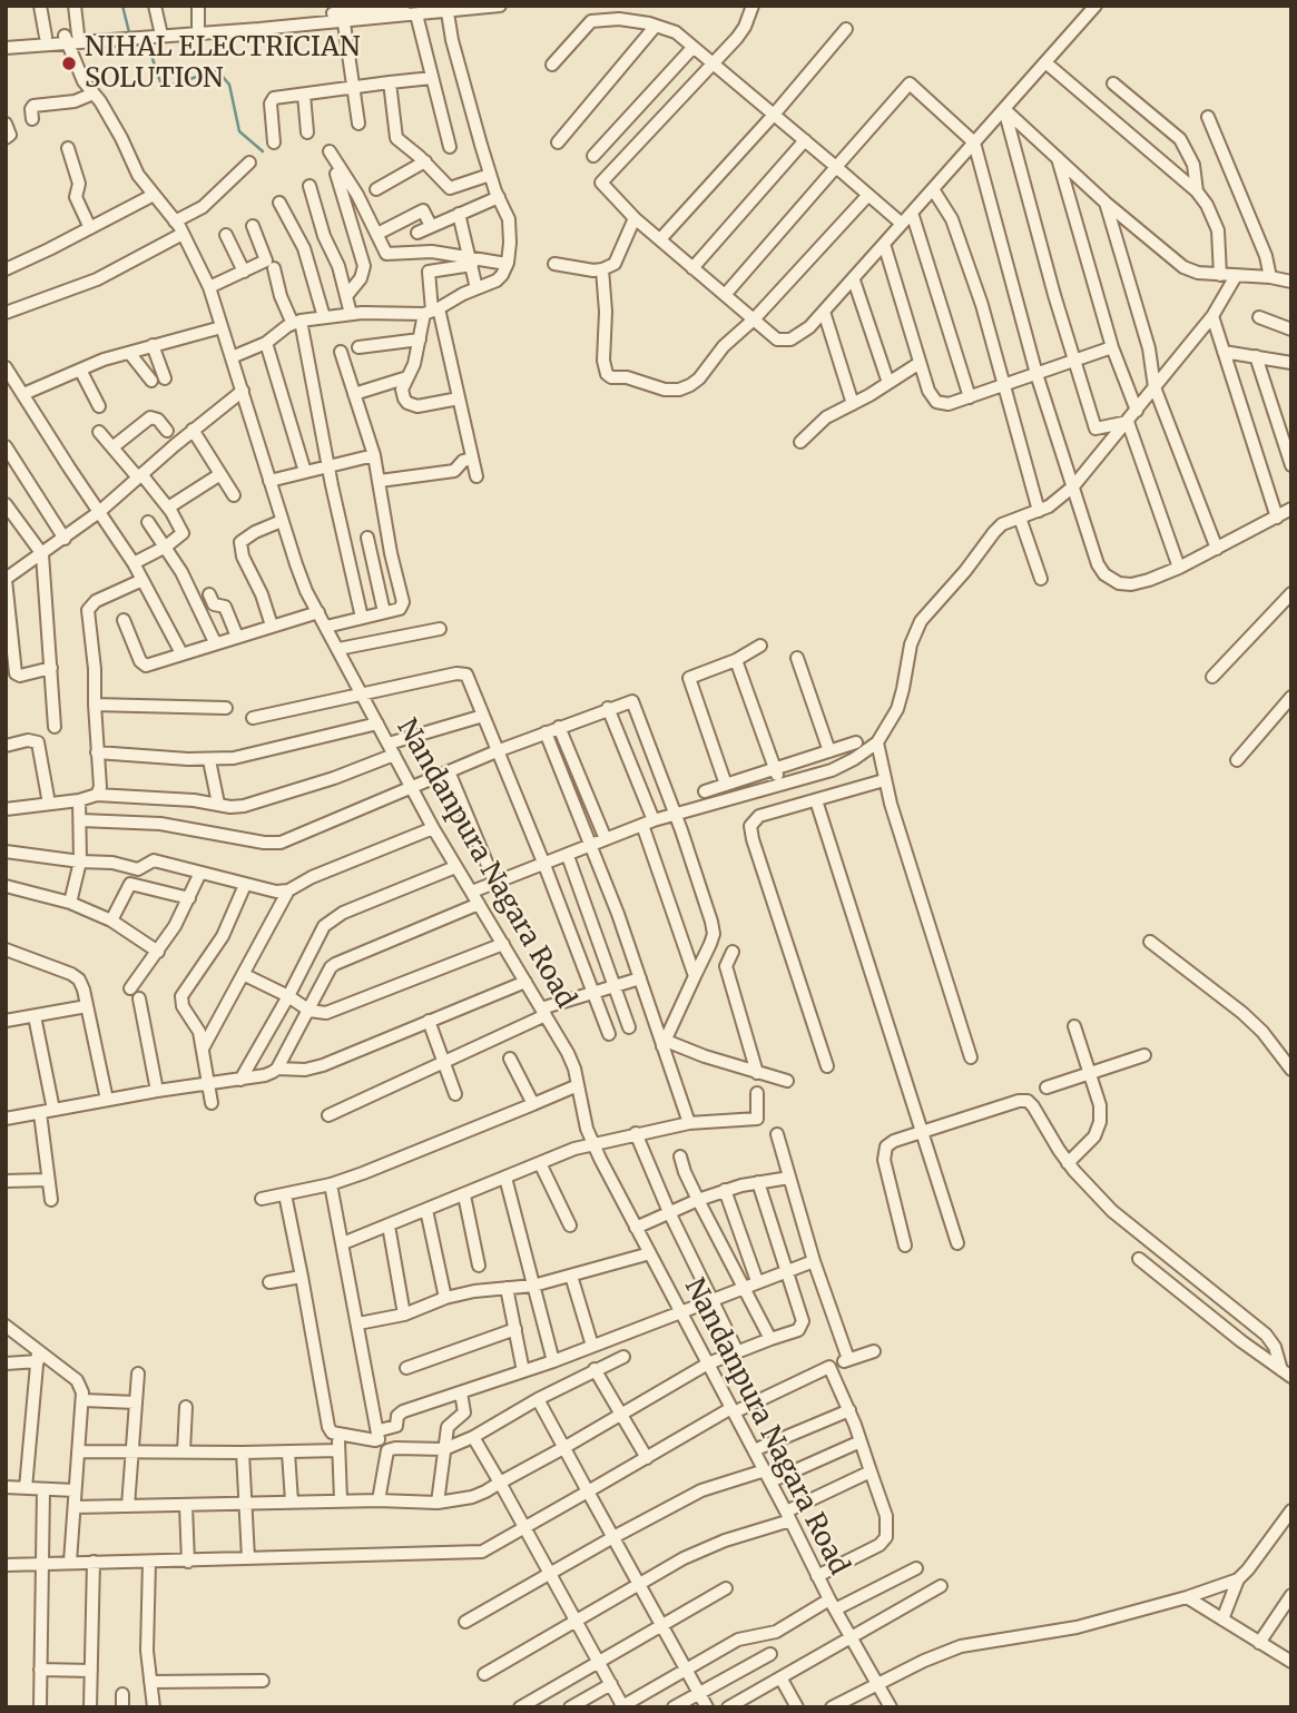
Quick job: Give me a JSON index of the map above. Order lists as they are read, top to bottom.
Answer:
{
  "streets": {
    "street": ["Nandanpura Nagara Road"]
  },
  "places": ["NIHAL ELECTRICIAN SOLUTION"]
}
